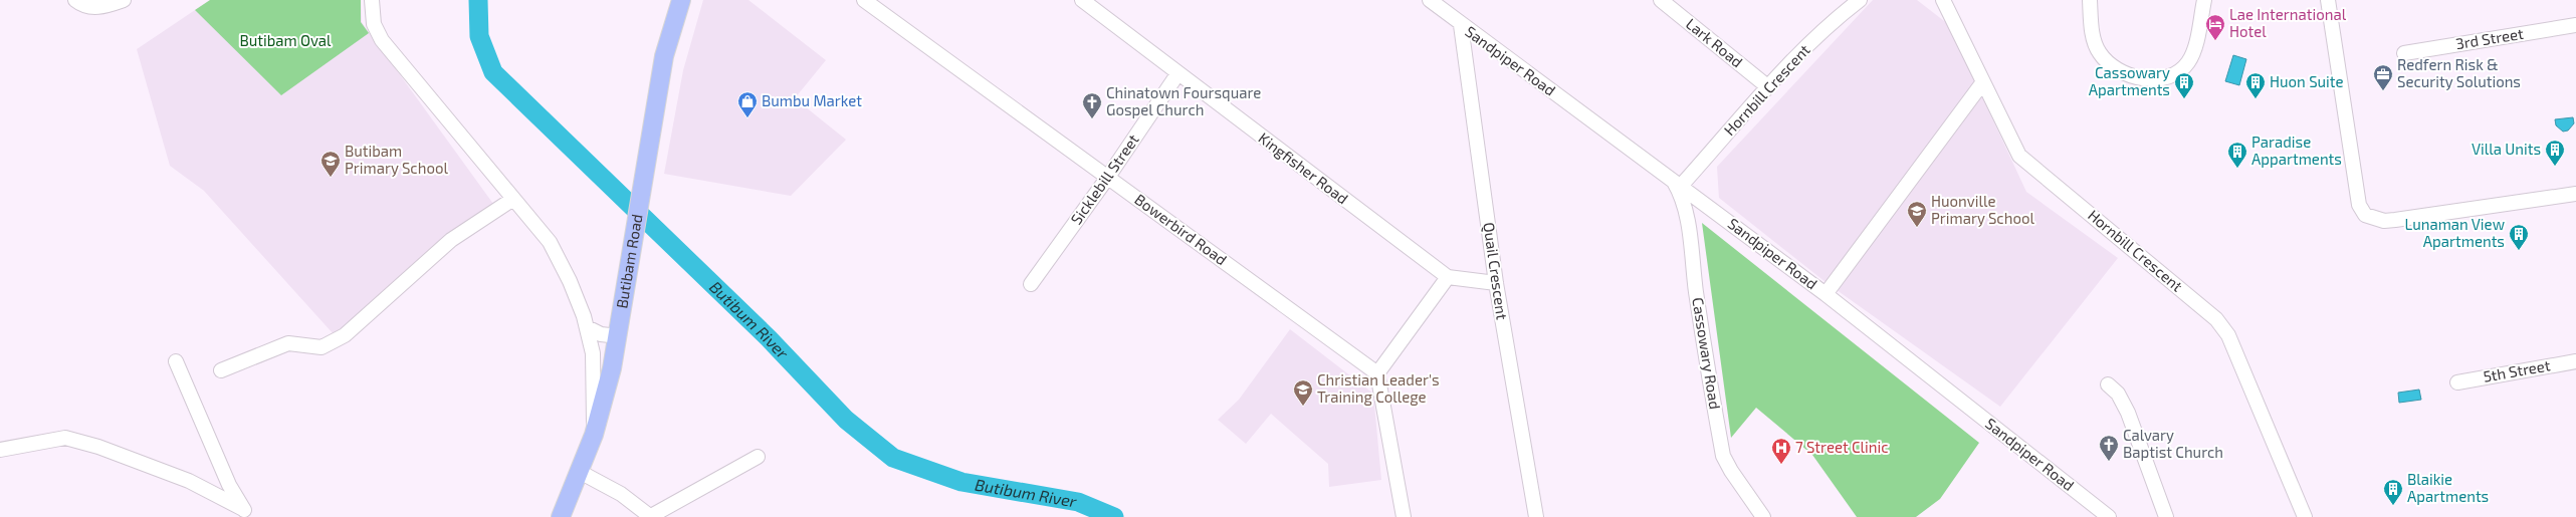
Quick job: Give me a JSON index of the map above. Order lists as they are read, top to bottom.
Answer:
{
  "streets": {
    "main road": ["Butibam Road"],
    "street": [
      "3rd Street",
      "Lark Road",
      "Sandpiper Road",
      "Hornbill Crescent",
      "Kingfisher Road",
      "Sicklebill Street",
      "Bowerbird Road",
      "Quail Crescent",
      "Cassowary Road",
      "5th Street"
    ]
  },
  "crossings": [
    ["Lark Road", "Hornbill Crescent"],
    ["Sandpiper Road", "Hornbill Crescent"],
    ["Sandpiper Road", "Quail Crescent"],
    ["Sandpiper Road", "Cassowary Road"],
    ["Hornbill Crescent", "Cassowary Road"],
    ["Kingfisher Road", "Sicklebill Street"],
    ["Kingfisher Road", "Quail Crescent"],
    ["Sicklebill Street", "Bowerbird Road"]
  ],
  "water": ["Butibum River"],
  "parks": ["Butibam Oval"],
  "places": {
    "hotel": ["Lae International Hotel"],
    "office": ["Redfern Risk & Security Solutions"],
    "building": [
      "Cassowary Apartments",
      "Huon Suite",
      "Villa Units",
      "Paradise Appartments",
      "Lunaman View Apartments",
      "Blaikie Apartments"
    ],
    "shop": ["Bumbu Market"],
    "church": ["Chinatown Foursquare Gospel Church", "Calvary Baptist Church"],
    "school or university": ["Butibam Primary School", "Huonville Primary School", "Christian Leader's Training College"],
    "hospital": ["7 Street Clinic"]
  }
}
